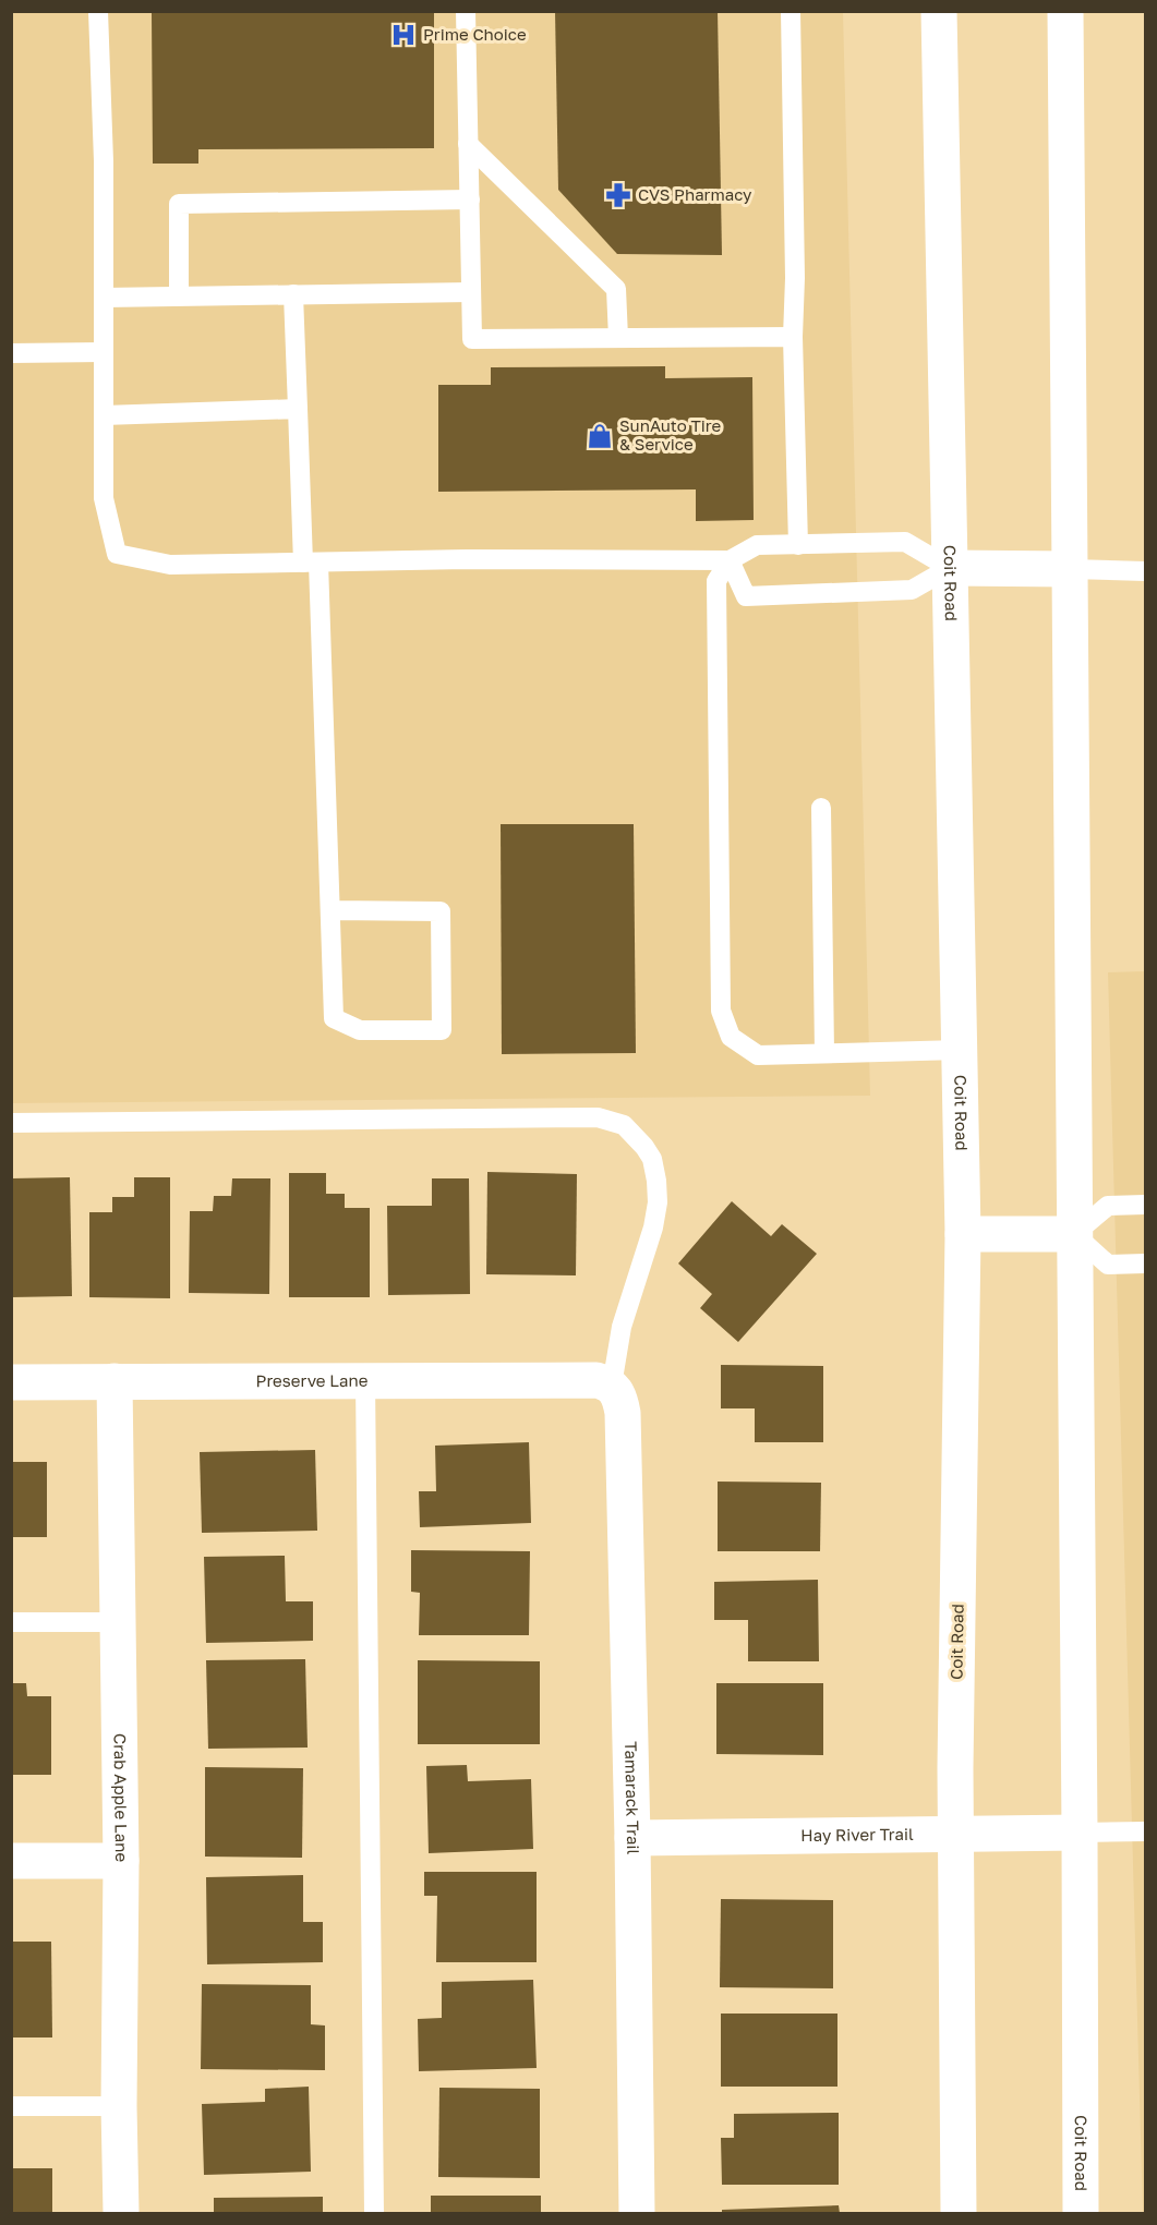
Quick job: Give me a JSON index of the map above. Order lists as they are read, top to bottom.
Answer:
{
  "streets": {
    "main road": [
      "Coit Road",
      "Preserve Lane",
      "Crab Apple Lane",
      "Tamarack Trail",
      "Hay River Trail"
    ]
  },
  "crossings": [
    ["Coit Road", "Hay River Trail"],
    ["Preserve Lane", "Crab Apple Lane"],
    ["Preserve Lane", "Tamarack Trail"],
    ["Tamarack Trail", "Hay River Trail"]
  ],
  "places": {
    "hospital": ["Prime Choice"],
    "pharmacy": ["CVS Pharmacy"],
    "shop": ["SunAuto Tire & Service"]
  }
}
